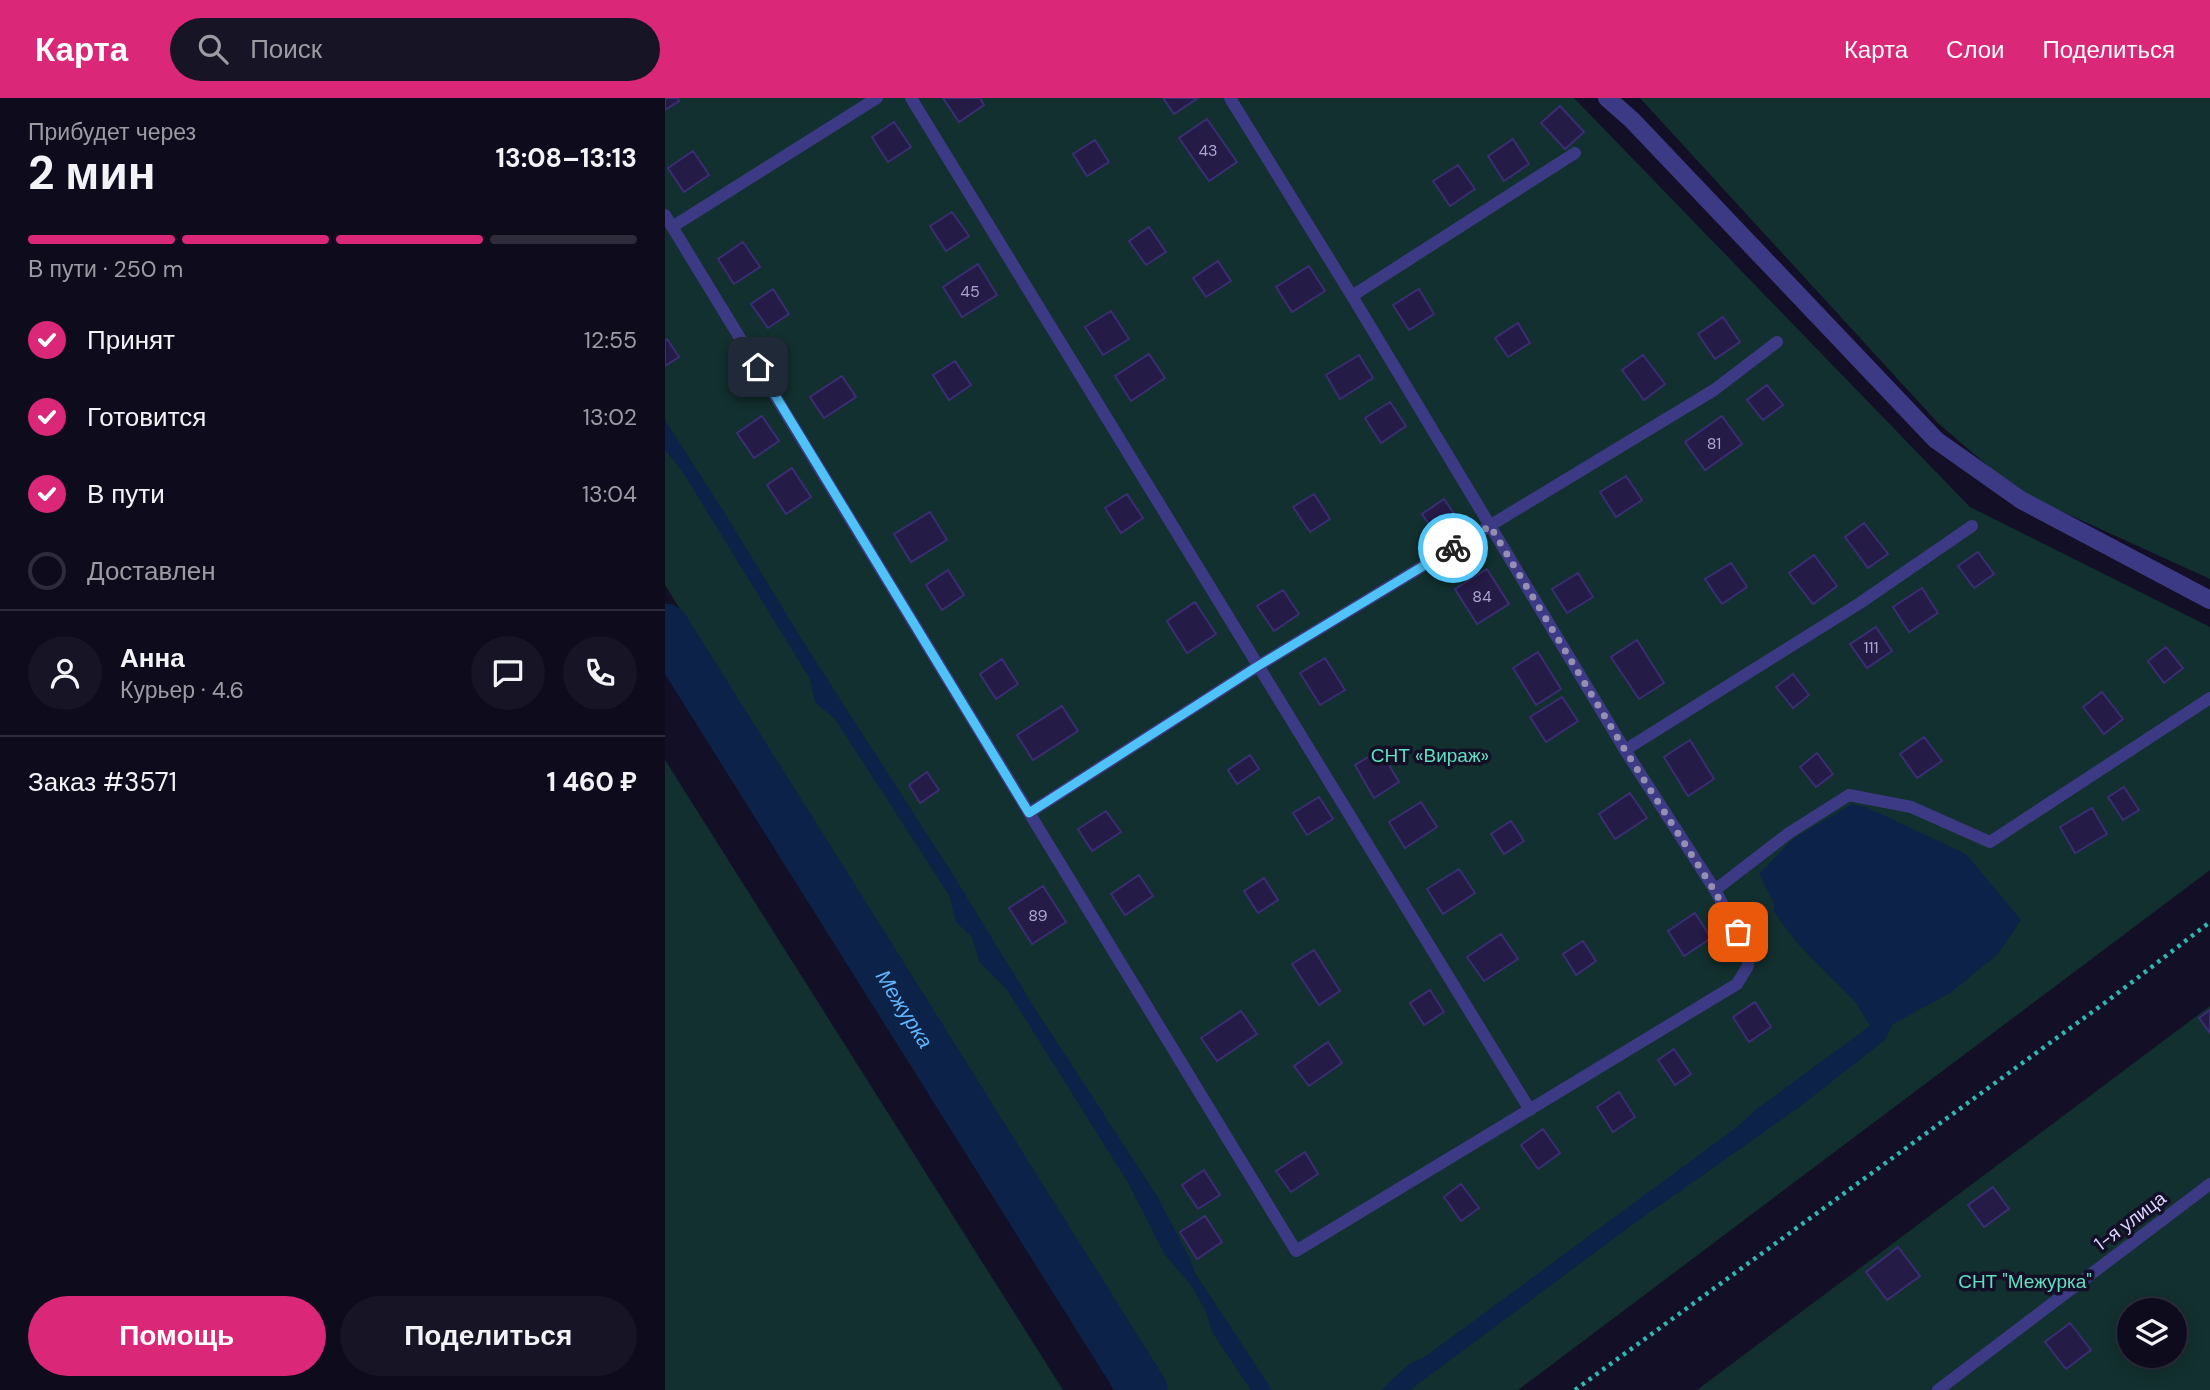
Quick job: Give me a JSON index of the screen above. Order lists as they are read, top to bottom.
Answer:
{
  "streets": {
    "lane": ["1-я улица"]
  },
  "water": ["Межурка"],
  "parks": ["СНТ «Вираж»", "СНТ \"Межурка\""],
  "house_numbers": [
    "43",
    "45",
    "81",
    "84",
    "111",
    "89"
  ],
  "page": {
    "header": "Карта",
    "search": "Поиск",
    "nav": ["Карта", "Слои", "Поделиться"],
    "heading": ["2 мин", "Прибудет через", "13:08–13:13"],
    "panel": [
      "Анна",
      "Курьер · 4.6",
      "Заказ #3571",
      "1 460 ₽"
    ],
    "bar": "В пути · 250 m",
    "list": [
      ["Принят", "12:55"],
      ["Готовится", "13:02"],
      ["В пути", "13:04"],
      "Доставлен"
    ],
    "buttons": ["Помощь", "Поделиться"]
  }
}
